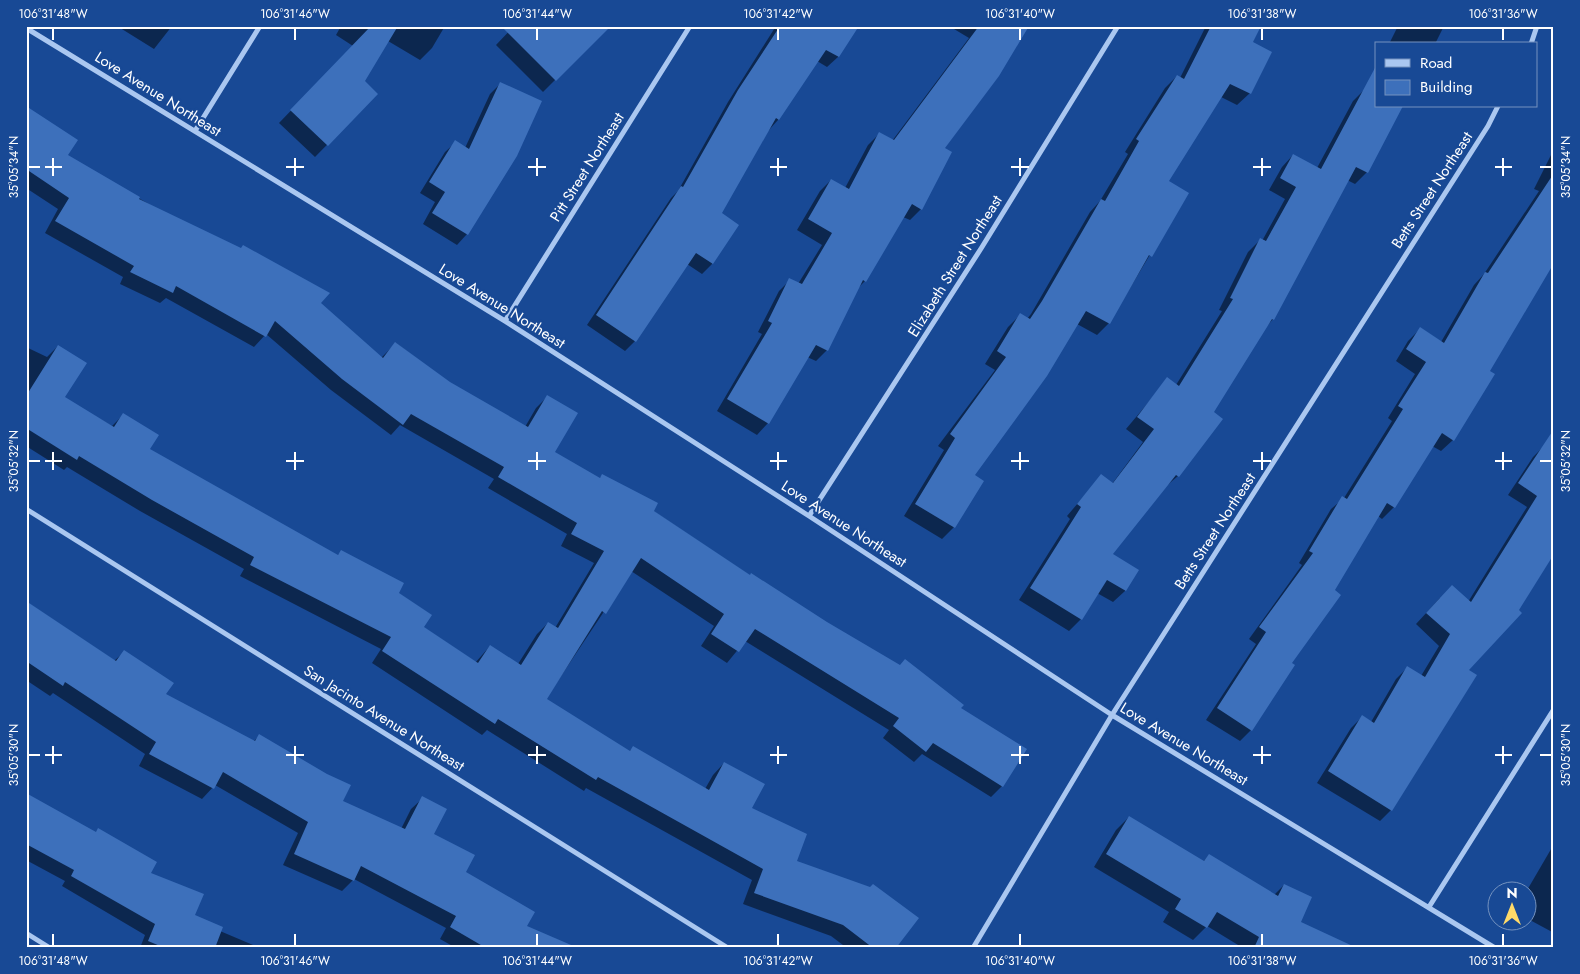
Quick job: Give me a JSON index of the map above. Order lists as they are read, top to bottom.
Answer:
{
  "streets": {
    "street": [
      "Love Avenue Northeast",
      "Pitt Street Northeast",
      "Betts Street Northeast",
      "Elizabeth Street Northeast",
      "San Jacinto Avenue Northeast"
    ]
  },
  "crossings": [
    ["Love Avenue Northeast", "Pitt Street Northeast"],
    ["Love Avenue Northeast", "Betts Street Northeast"],
    ["Love Avenue Northeast", "Elizabeth Street Northeast"]
  ],
  "legend": ["Road", "Building"],
  "north": "top",
  "coordinates": [
    "106°31'48\"W",
    "106°31'46\"W",
    "106°31'44\"W",
    "106°31'42\"W",
    "106°31'40\"W",
    "106°31'38\"W",
    "106°31'36\"W",
    "35°05'34\"N",
    "35°05'32\"N",
    "35°05'30\"N"
  ]
}
